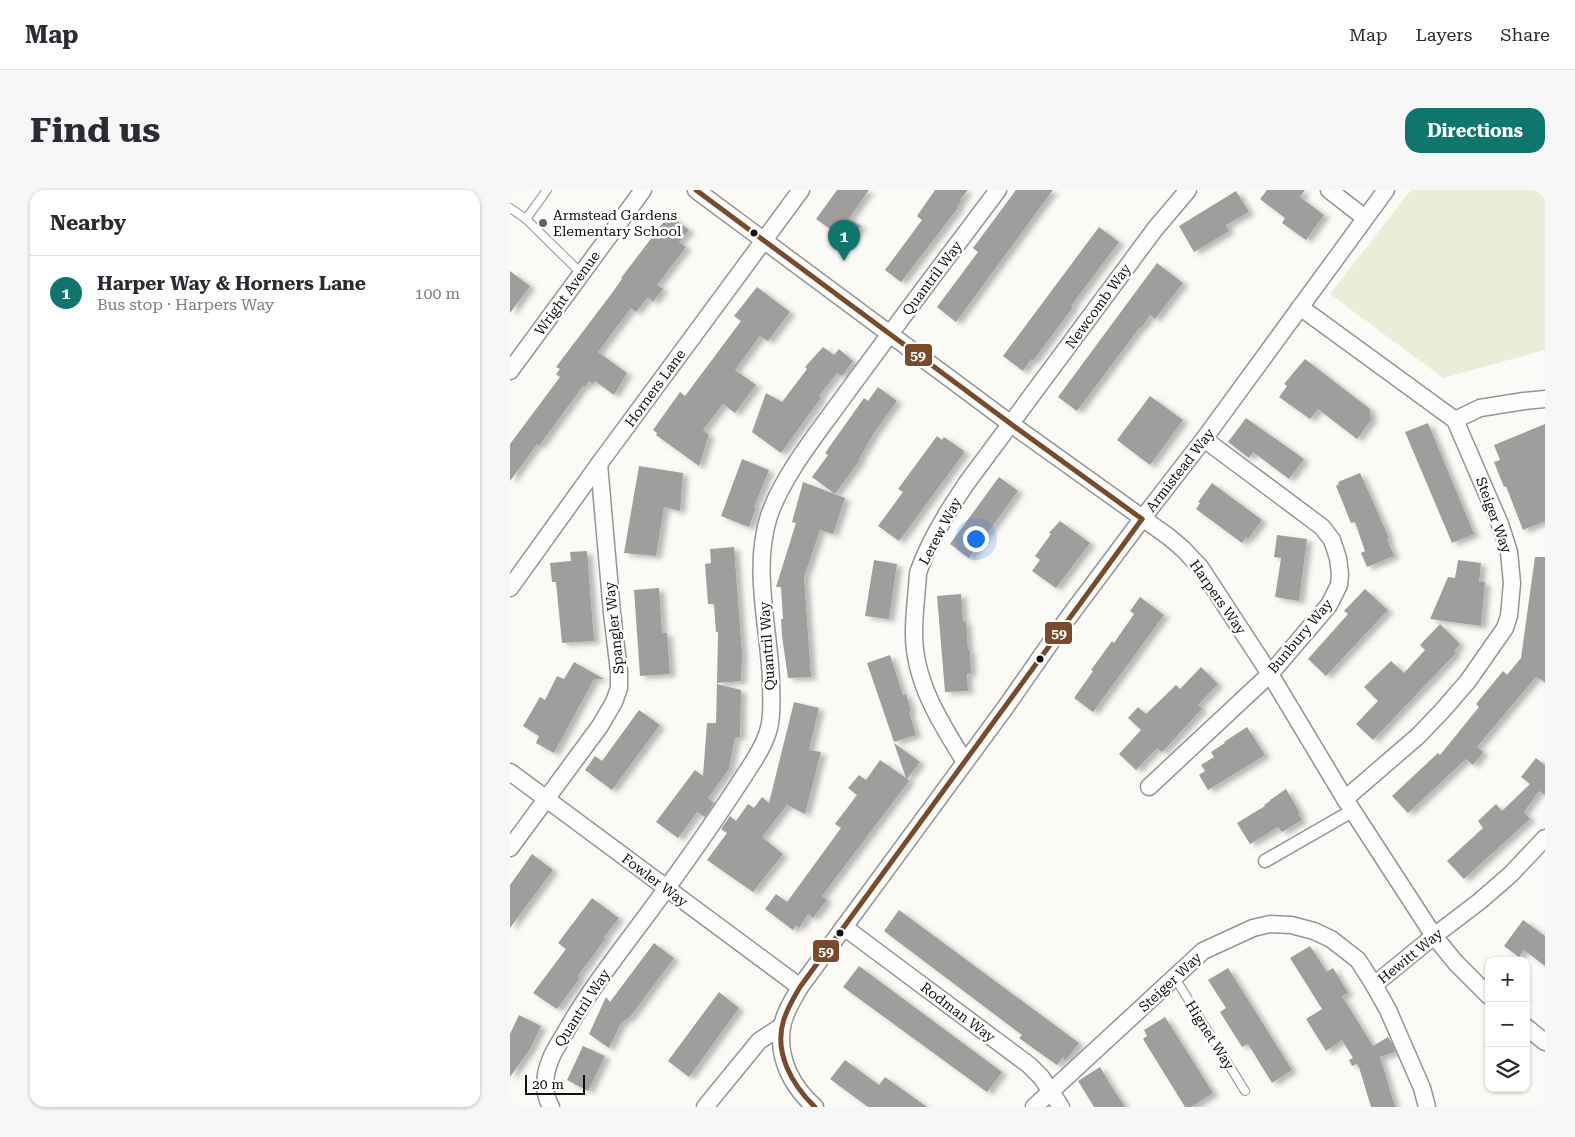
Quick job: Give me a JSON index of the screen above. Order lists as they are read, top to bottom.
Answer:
{
  "streets": {
    "street": [
      "Quantril Way",
      "Wright Avenue",
      "Newcomb Way",
      "Horners Lane",
      "Armistead Way",
      "Steiger Way",
      "Lerew Way",
      "Harpers Way",
      "Spangler Way",
      "Bunbury Way",
      "Fowler Way",
      "Hewitt Way",
      "Rodman Way"
    ],
    "lane": ["Hignet Way"]
  },
  "crossings": [
    ["Quantril Way", "Harpers Way"],
    ["Quantril Way", "Fowler Way"],
    ["Newcomb Way", "Lerew Way"],
    ["Newcomb Way", "Harpers Way"],
    ["Horners Lane", "Harpers Way"],
    ["Horners Lane", "Spangler Way"],
    ["Armistead Way", "Lerew Way"],
    ["Armistead Way", "Harpers Way"],
    ["Armistead Way", "Bunbury Way"],
    ["Armistead Way", "Fowler Way"],
    ["Armistead Way", "Rodman Way"],
    ["Steiger Way", "Harpers Way"],
    ["Steiger Way", "Hewitt Way"],
    ["Steiger Way", "Rodman Way"],
    ["Steiger Way", "Hignet Way"],
    ["Lerew Way", "Harpers Way"],
    ["Harpers Way", "Bunbury Way"],
    ["Harpers Way", "Hewitt Way"],
    ["Spangler Way", "Fowler Way"]
  ],
  "places": ["Armstead Gardens Elementary School"],
  "lines": ["transit line 59"],
  "scale_bar": "20 m",
  "page": {
    "header": "Map",
    "nav": ["Map", "Layers", "Share"],
    "buttons": "Directions",
    "title": "Find us",
    "heading": "Nearby",
    "pins": "1",
    "list": [
      {
        "mark": "1",
        "name": "Harper Way & Horners Lane",
        "note": "Bus stop · Harpers Way",
        "value": "100 m"
      }
    ],
    "map_buttons": ["+", "−"],
    "scale": "20 m"
  }
}
